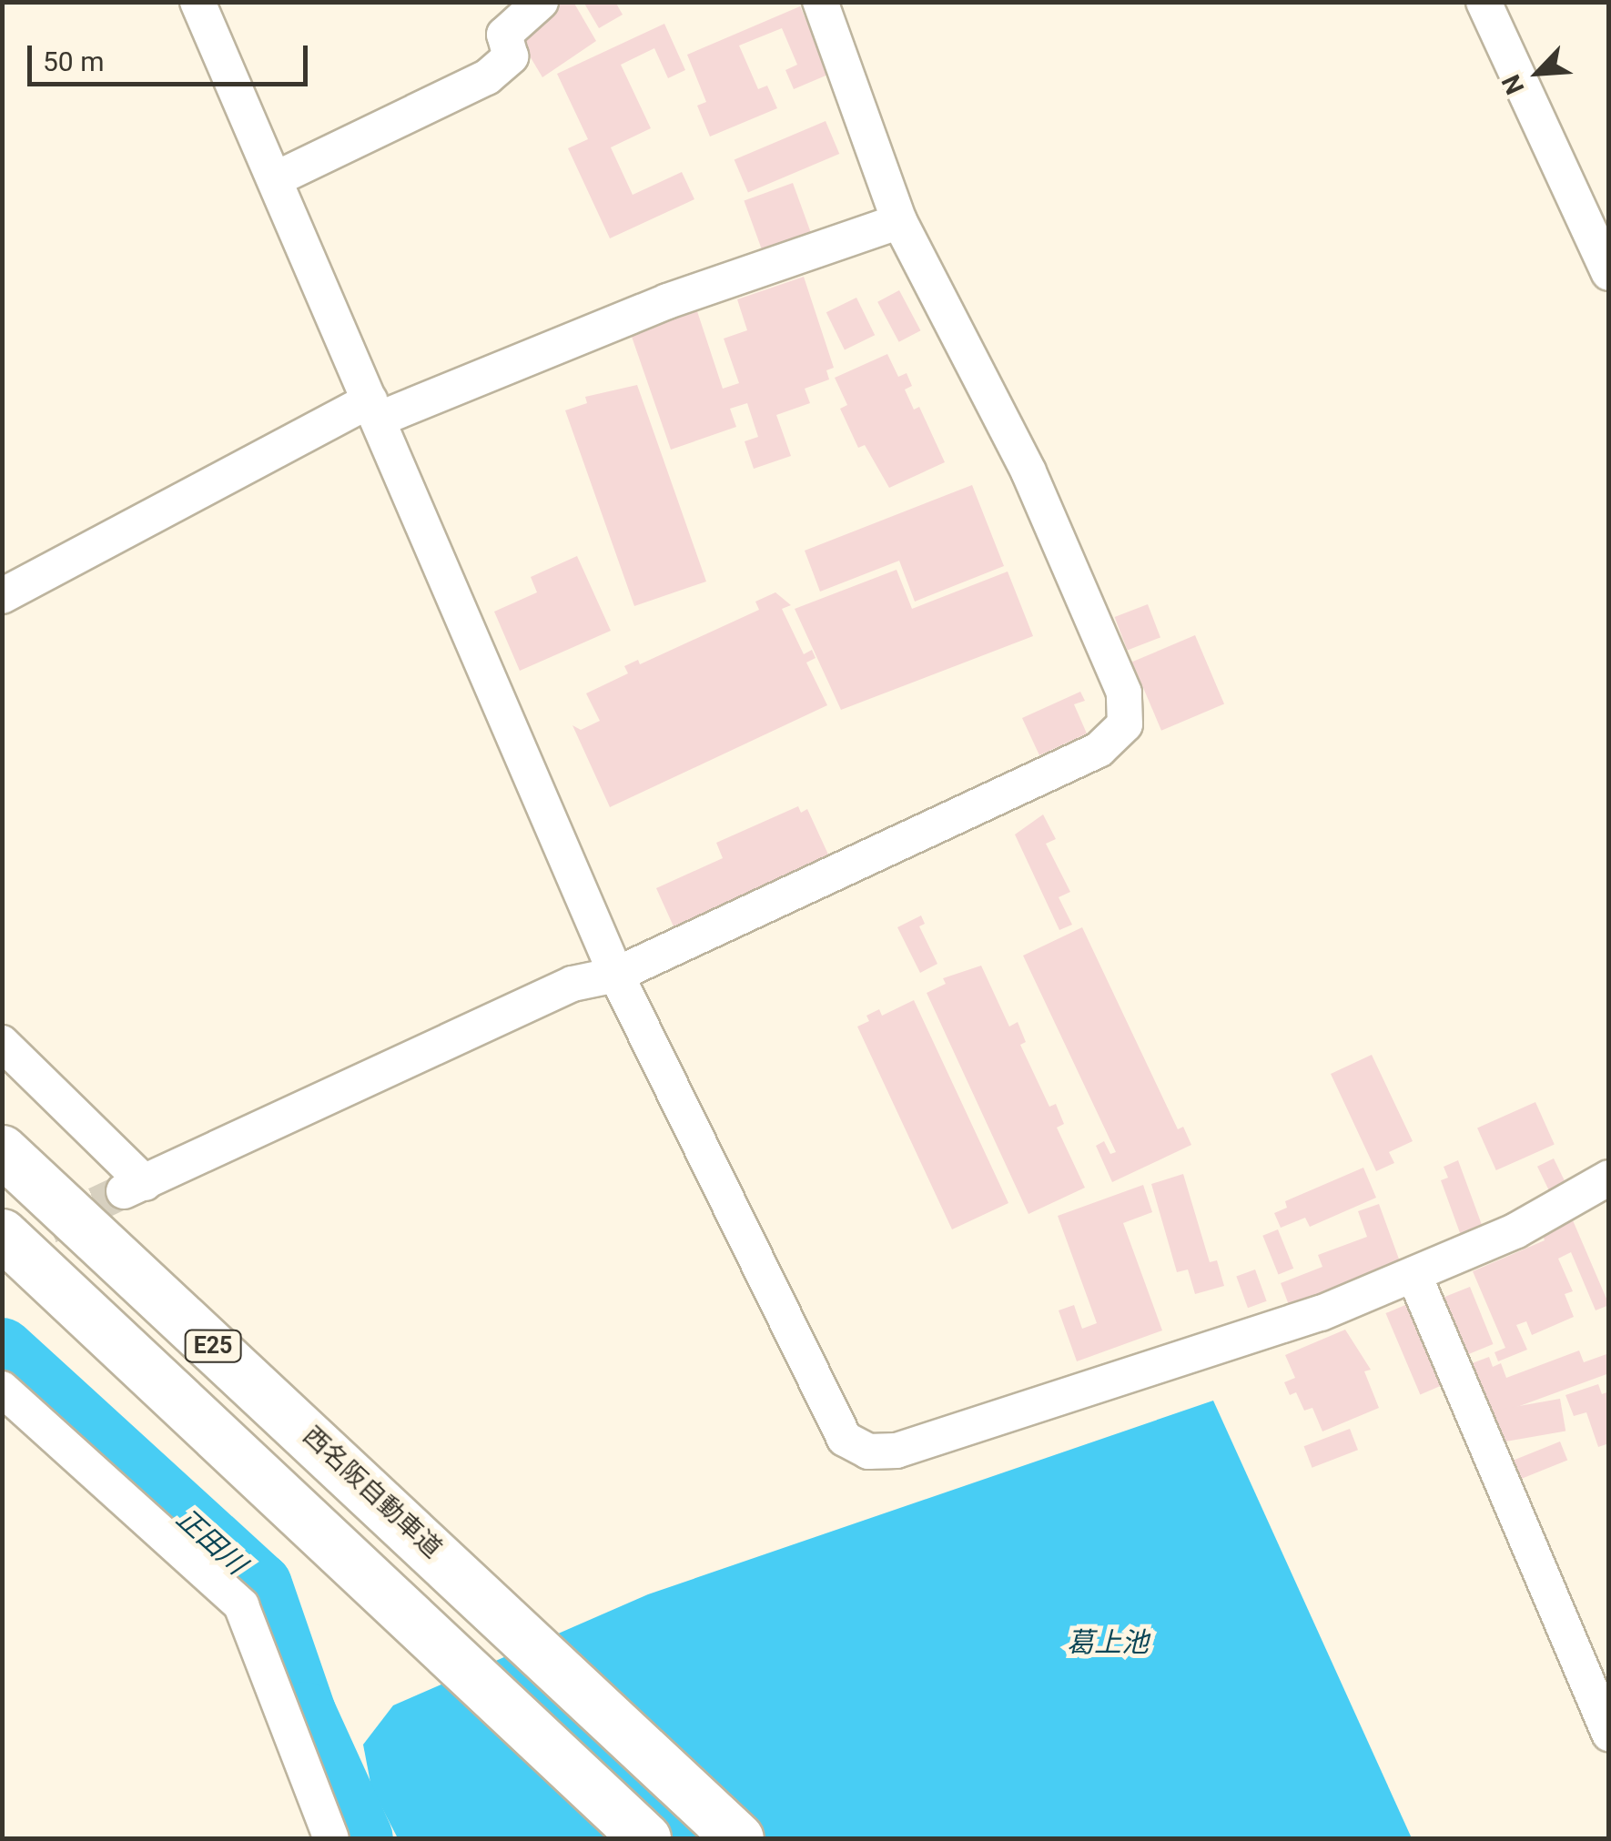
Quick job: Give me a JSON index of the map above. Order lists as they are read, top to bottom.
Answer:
{
  "streets": {
    "highway": ["E25", "西名阪自動車道"]
  },
  "water": ["正田川", "葛上池"],
  "scale_bar": "50 m",
  "north": "bottom left"
}
